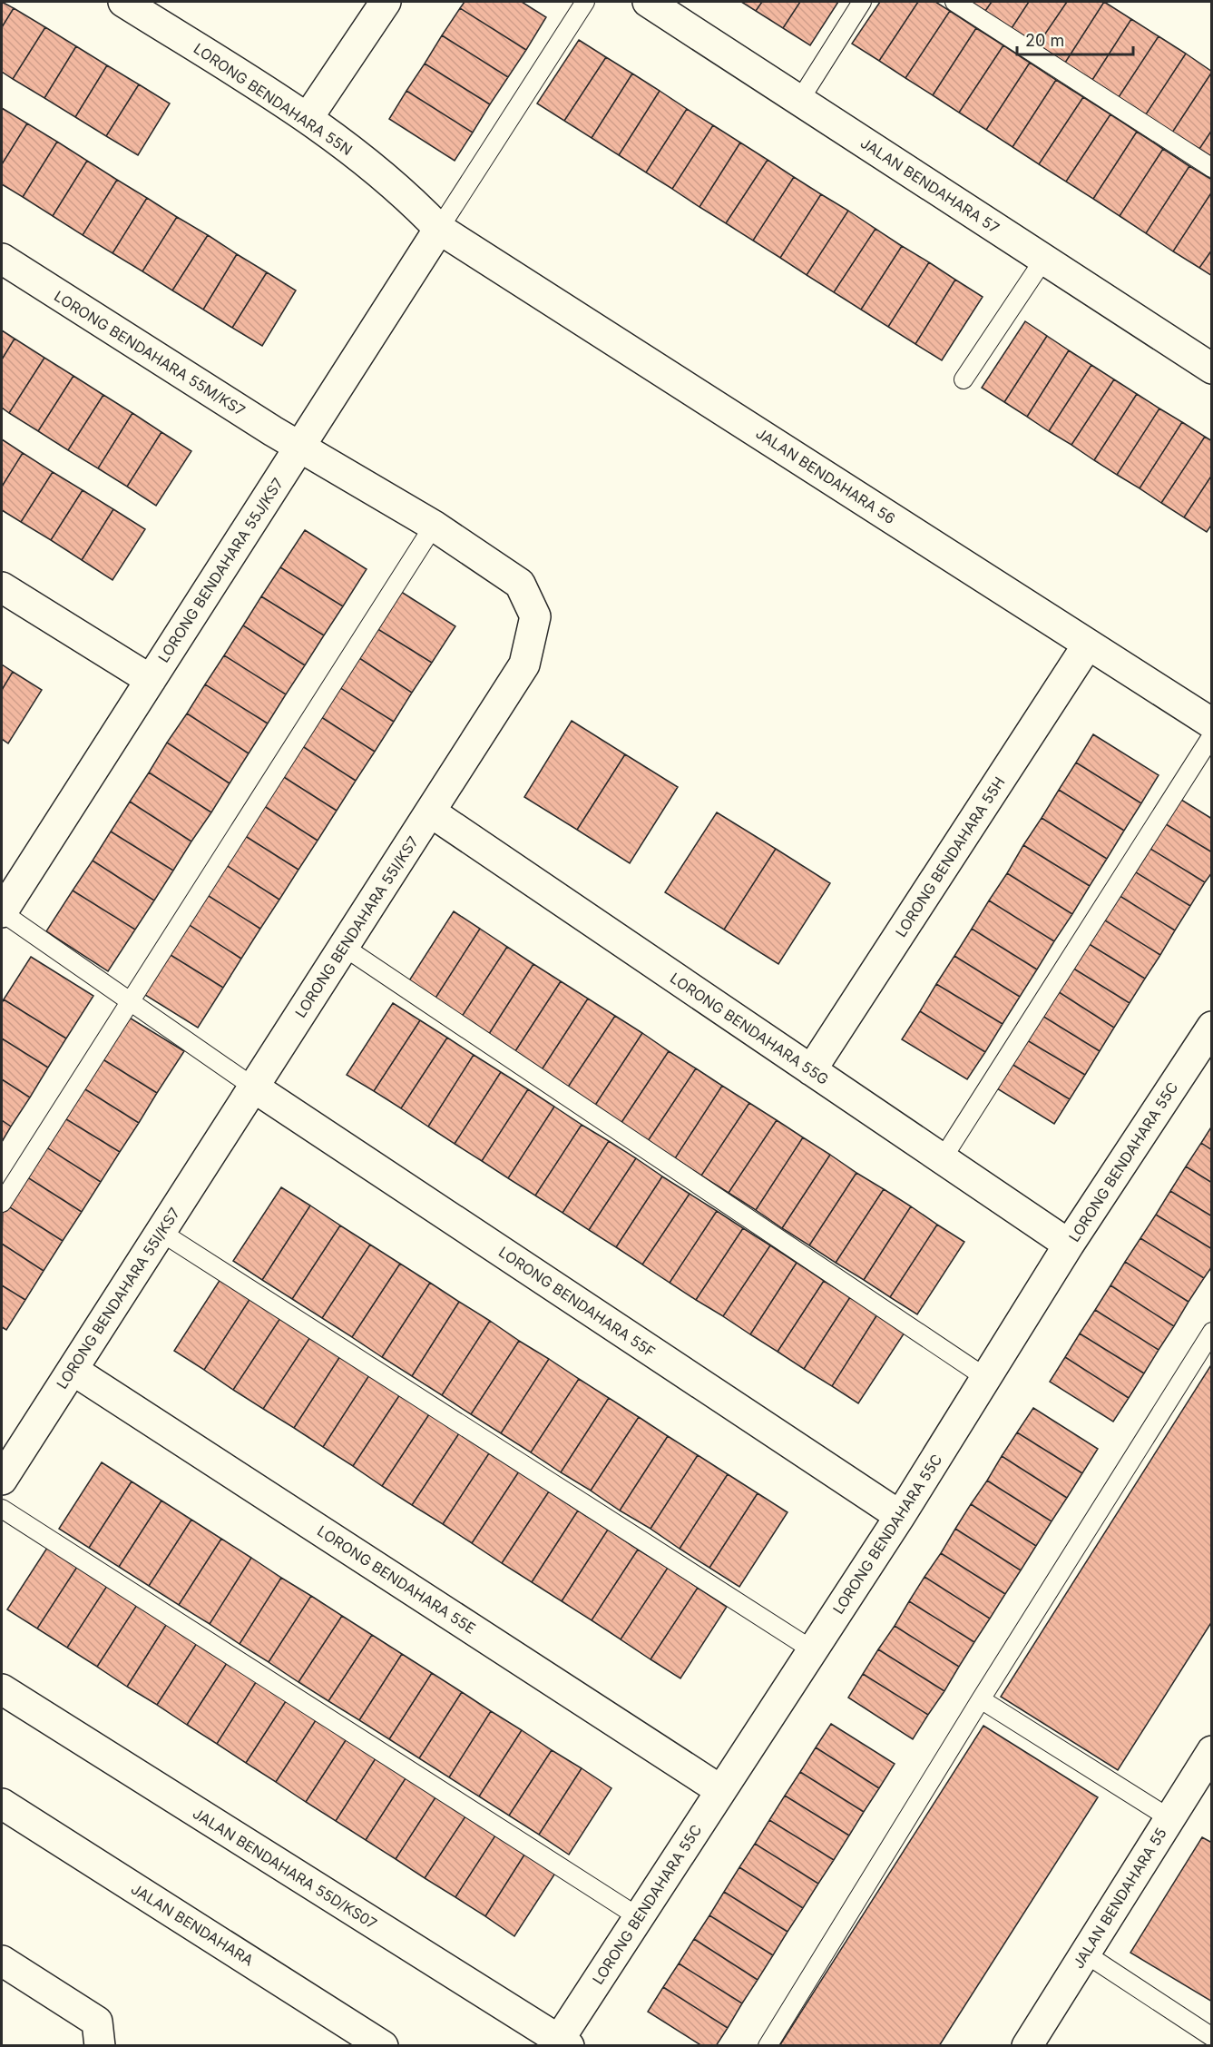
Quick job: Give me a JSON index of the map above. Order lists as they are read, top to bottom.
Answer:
{
  "streets": {
    "street": [
      "LORONG BENDAHARA 55N",
      "JALAN BENDAHARA 57",
      "LORONG BENDAHARA 55M/KS7",
      "JALAN BENDAHARA 56",
      "LORONG BENDAHARA 55J/KS7",
      "LORONG BENDAHARA 55H",
      "LORONG BENDAHARA 55I/KS7",
      "LORONG BENDAHARA 55G",
      "LORONG BENDAHARA 55C",
      "LORONG BENDAHARA 55F",
      "LORONG BENDAHARA 55E",
      "JALAN BENDAHARA 55D/KS07",
      "JALAN BENDAHARA 55",
      "JALAN BENDAHARA"
    ]
  },
  "crossings": [
    ["LORONG BENDAHARA 55N", "JALAN BENDAHARA 56"],
    ["LORONG BENDAHARA 55N", "LORONG BENDAHARA 55J/KS7"],
    ["LORONG BENDAHARA 55M/KS7", "LORONG BENDAHARA 55J/KS7"],
    ["LORONG BENDAHARA 55M/KS7", "LORONG BENDAHARA 55I/KS7"],
    ["JALAN BENDAHARA 56", "LORONG BENDAHARA 55J/KS7"],
    ["JALAN BENDAHARA 56", "LORONG BENDAHARA 55H"],
    ["LORONG BENDAHARA 55J/KS7", "LORONG BENDAHARA 55I/KS7"],
    ["LORONG BENDAHARA 55H", "LORONG BENDAHARA 55G"],
    ["LORONG BENDAHARA 55I/KS7", "LORONG BENDAHARA 55G"],
    ["LORONG BENDAHARA 55I/KS7", "LORONG BENDAHARA 55F"],
    ["LORONG BENDAHARA 55I/KS7", "LORONG BENDAHARA 55E"],
    ["LORONG BENDAHARA 55G", "LORONG BENDAHARA 55C"],
    ["LORONG BENDAHARA 55C", "LORONG BENDAHARA 55F"],
    ["LORONG BENDAHARA 55C", "LORONG BENDAHARA 55E"],
    ["LORONG BENDAHARA 55C", "JALAN BENDAHARA 55D/KS07"]
  ],
  "scale_bar": "20 m"
}
